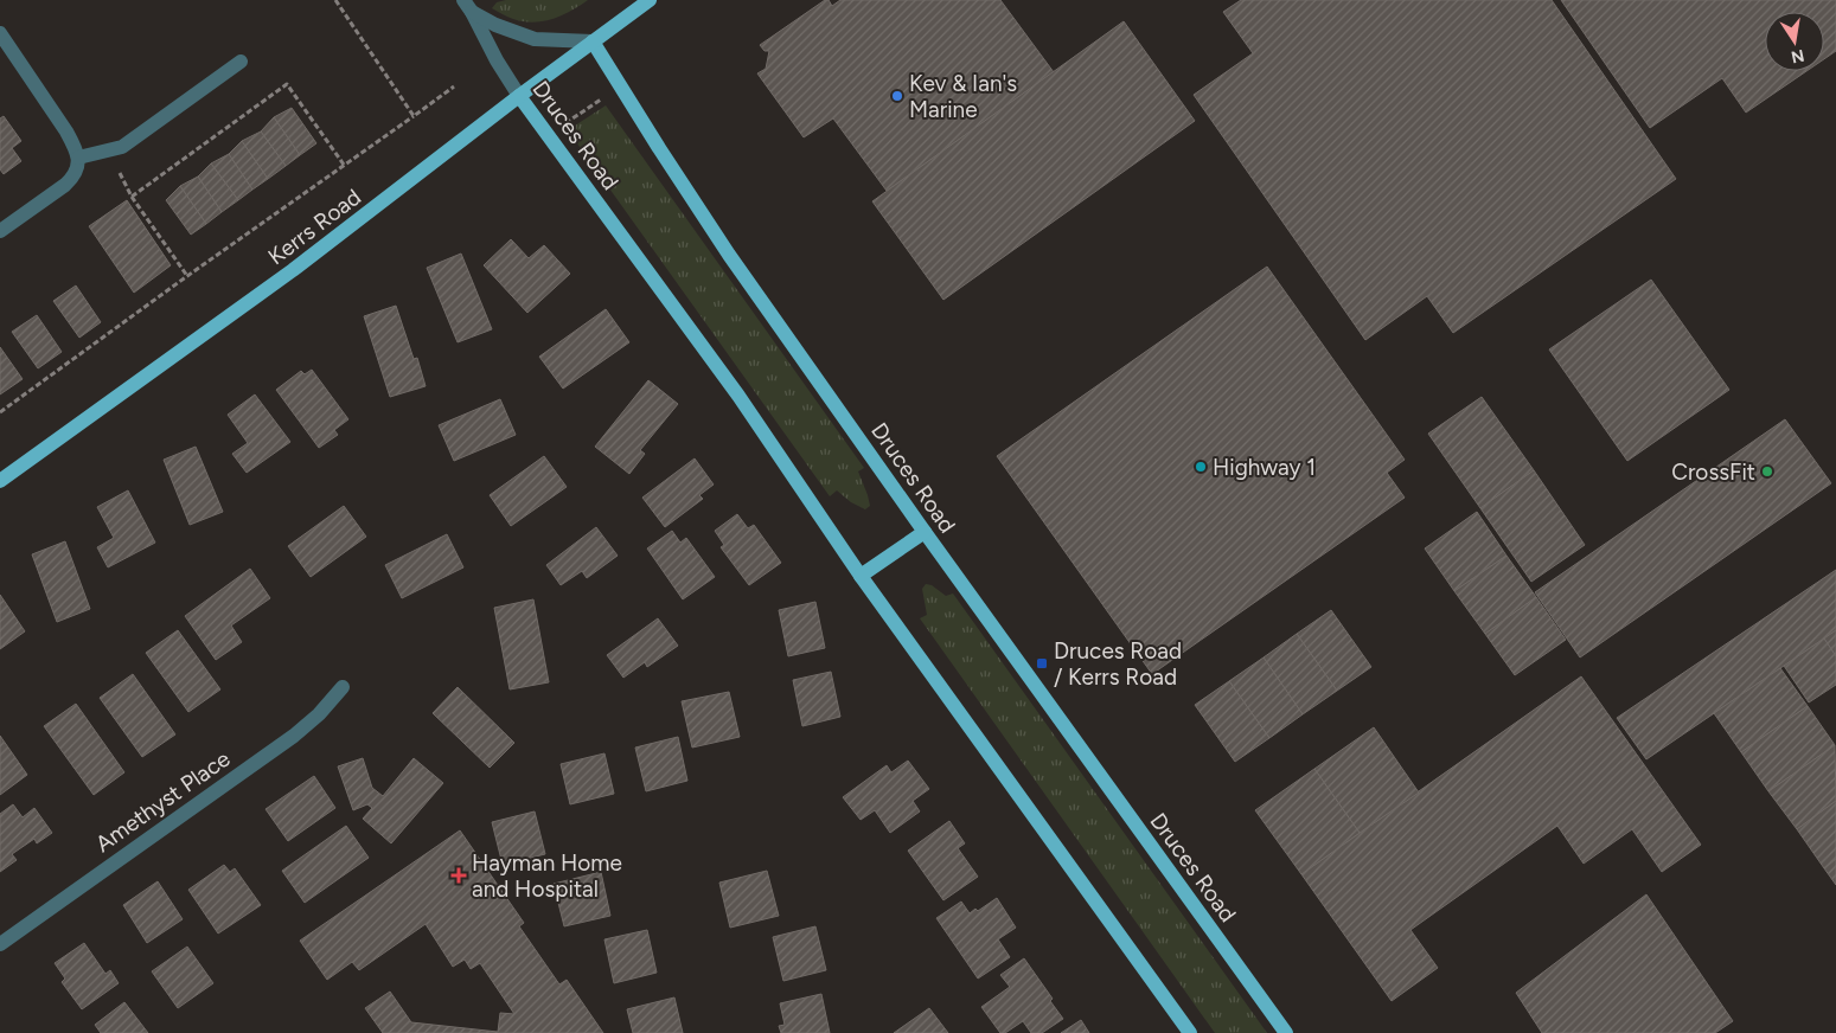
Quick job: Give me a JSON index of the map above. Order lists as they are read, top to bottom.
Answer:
{
  "streets": {
    "main road": ["Druces Road", "Kerrs Road"],
    "street": ["Amethyst Place"]
  },
  "crossings": [
    ["Druces Road", "Kerrs Road"]
  ],
  "places": {
    "other": ["Kev & Ian's Marine", "Highway 1", "CrossFit"],
    "transit": ["Druces Road / Kerrs Road"],
    "health": ["Hayman Home and Hospital"]
  },
  "north": "bottom"
}
